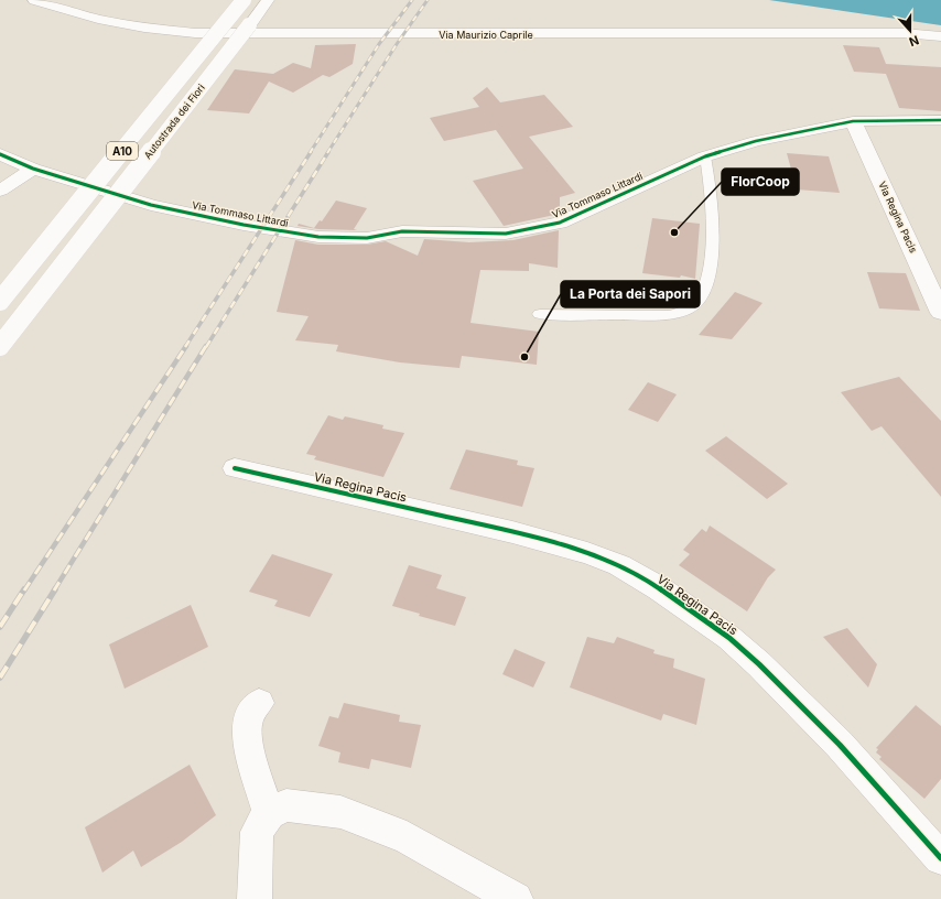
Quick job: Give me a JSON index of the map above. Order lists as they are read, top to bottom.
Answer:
{
  "streets": {
    "main road": [
      "Via Maurizio Caprile",
      "Autostrada dei Fiori",
      "A10",
      "Via Tommaso Littardi",
      "Via Regina Pacis"
    ]
  },
  "crossings": [
    ["Via Tommaso Littardi", "Via Regina Pacis"]
  ],
  "places": ["FlorCoop", "La Porta dei Sapori"],
  "north": "bottom"
}
